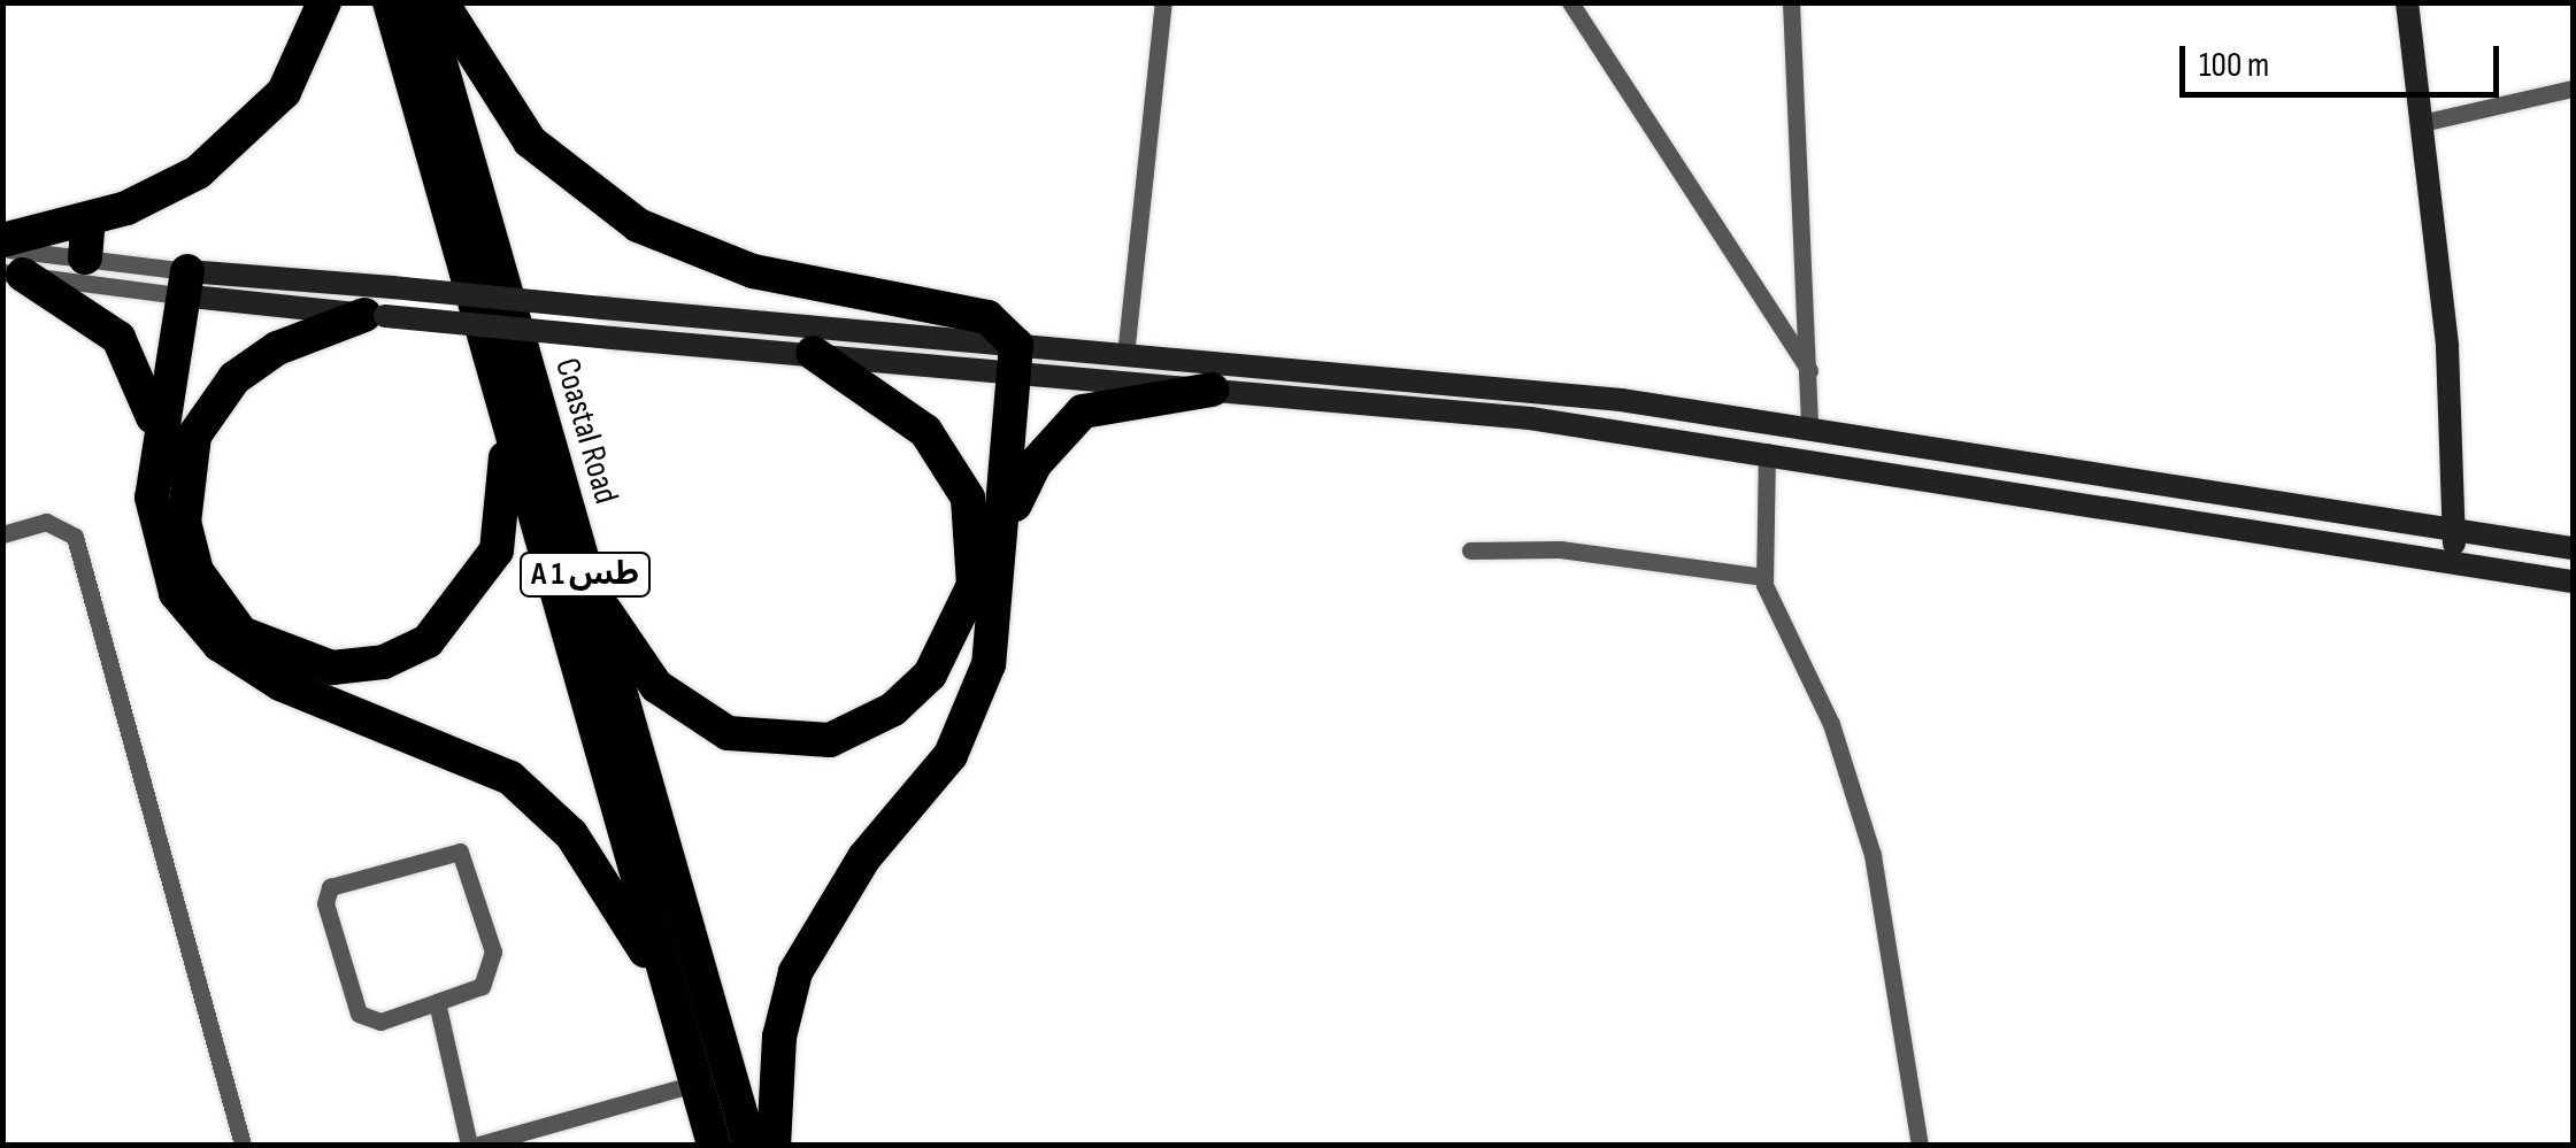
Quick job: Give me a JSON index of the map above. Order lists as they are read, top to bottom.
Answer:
{
  "streets": {
    "highway": ["Coastal Road", "A 1 طس"]
  },
  "scale_bar": "100 m"
}
